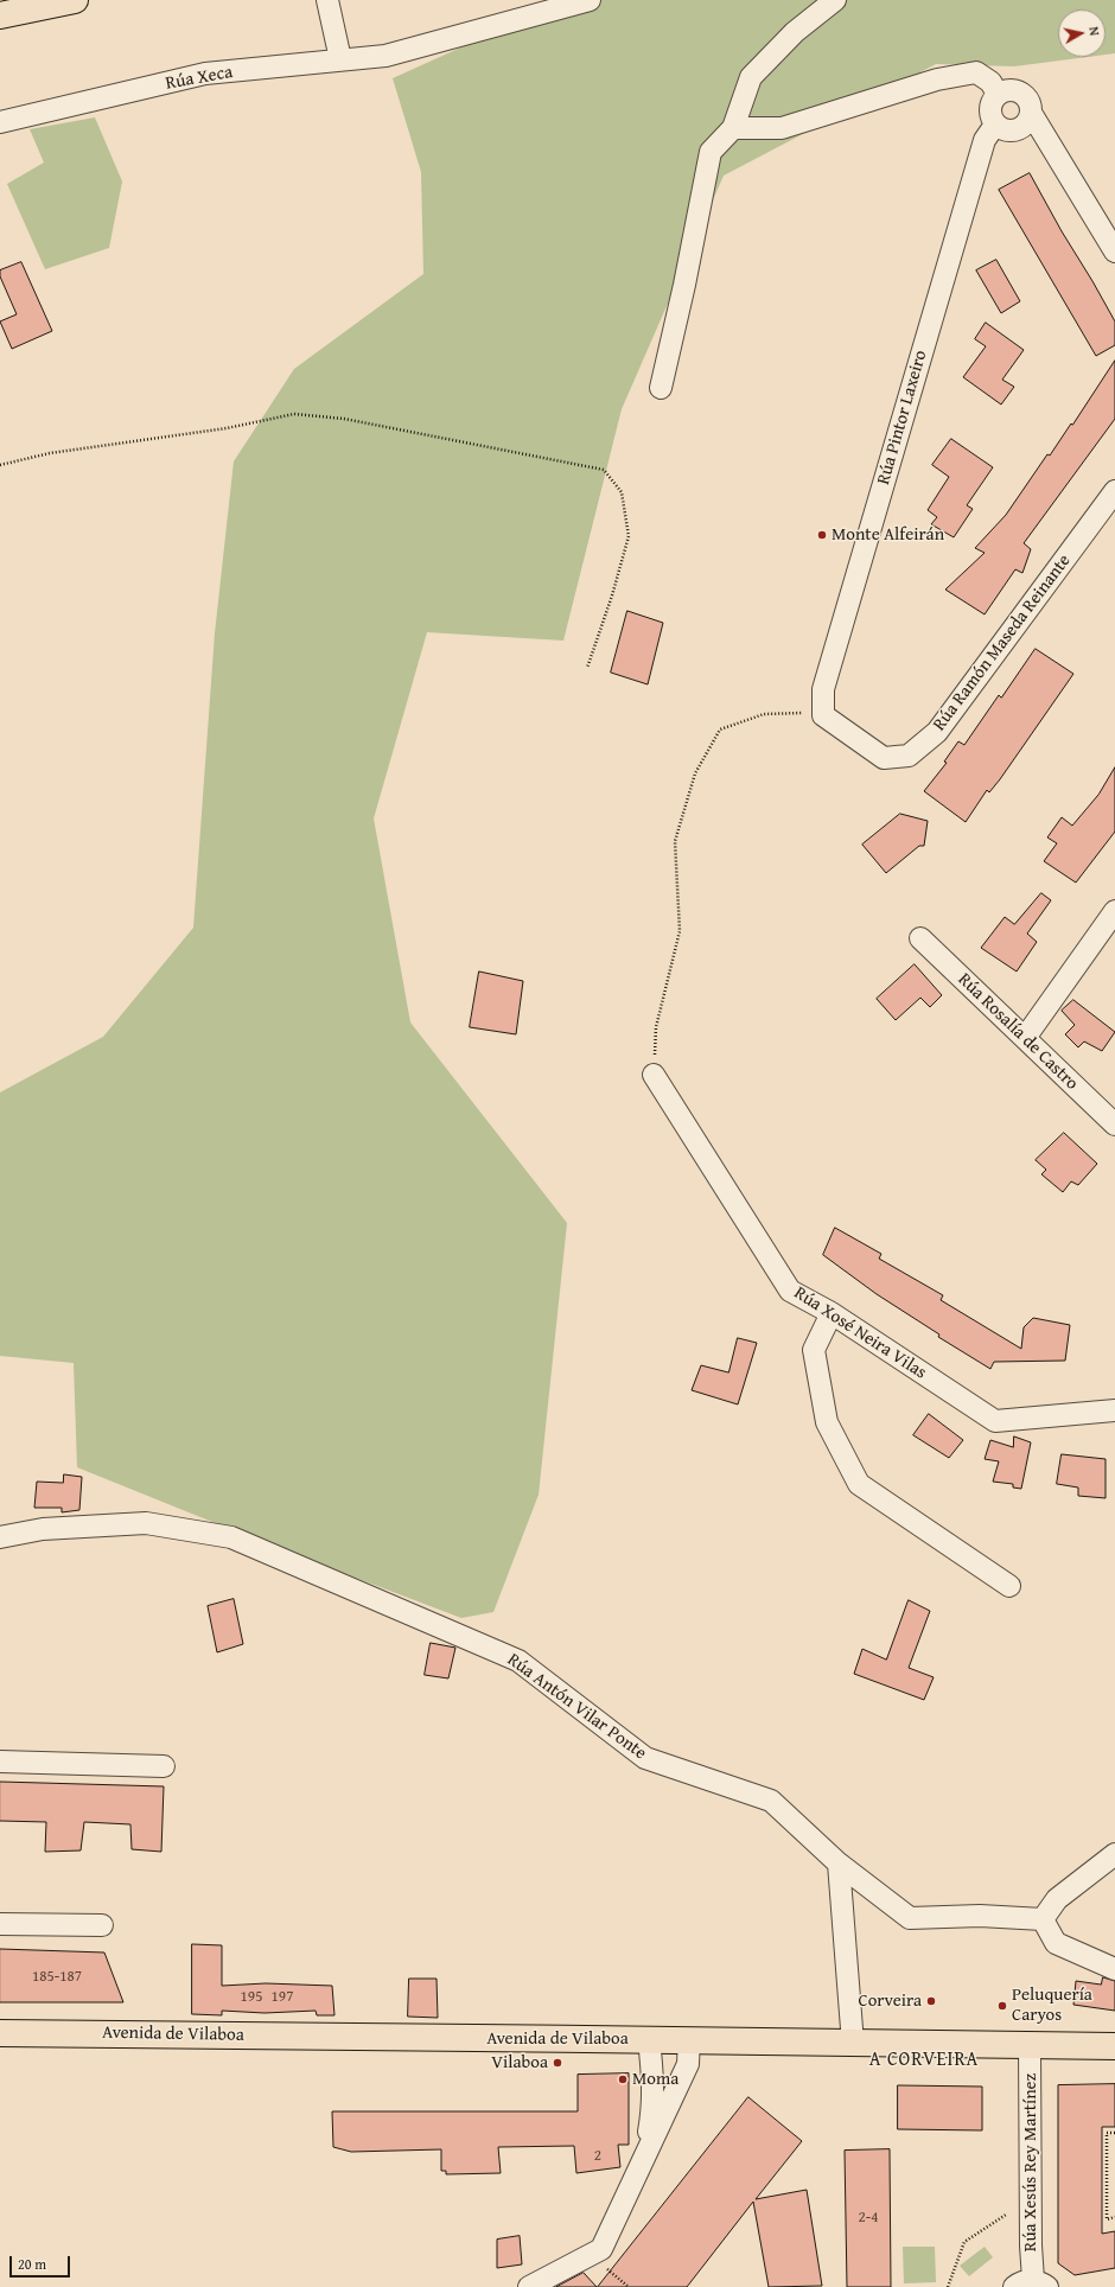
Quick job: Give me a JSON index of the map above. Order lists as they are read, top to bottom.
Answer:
{
  "streets": {
    "highway": ["Avenida de Vilaboa"],
    "street": [
      "Rúa Xeca",
      "Rúa Pintor Laxeiro",
      "Rúa Ramón Maseda Reinante",
      "Rúa Rosalía de Castro",
      "Rúa Xosé Neira Vilas",
      "Rúa Antón Vilar Ponte",
      "Rúa Xesús Rey Martínez"
    ]
  },
  "crossings": [
    ["Rúa Pintor Laxeiro", "Rúa Ramón Maseda Reinante"],
    ["Avenida de Vilaboa", "Rúa Xesús Rey Martínez"]
  ],
  "districts": ["A CORVEIRA"],
  "places": [
    "Monte Alfeirán",
    "Corveira",
    "Peluquería Caryos",
    "Vilaboa",
    "Moma"
  ],
  "house_numbers": [
    "185-187",
    "195",
    "197",
    "2",
    "2-4"
  ],
  "scale_bar": "20 m",
  "north": "right"
}
